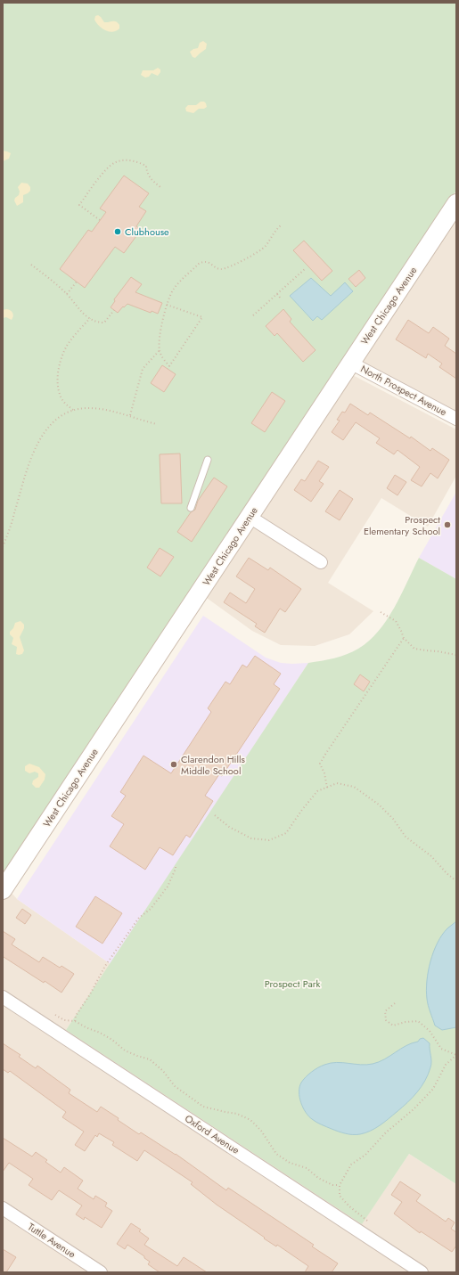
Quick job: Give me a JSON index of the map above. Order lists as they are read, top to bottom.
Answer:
{
  "streets": {
    "main road": ["West Chicago Avenue"],
    "street": ["North Prospect Avenue", "Oxford Avenue", "Tuttle Avenue"]
  },
  "crossings": [
    ["West Chicago Avenue", "North Prospect Avenue"]
  ],
  "parks": ["Prospect Park"],
  "places": ["Clubhouse", "Prospect Elementary School", "Clarendon Hills Middle School"]
}
